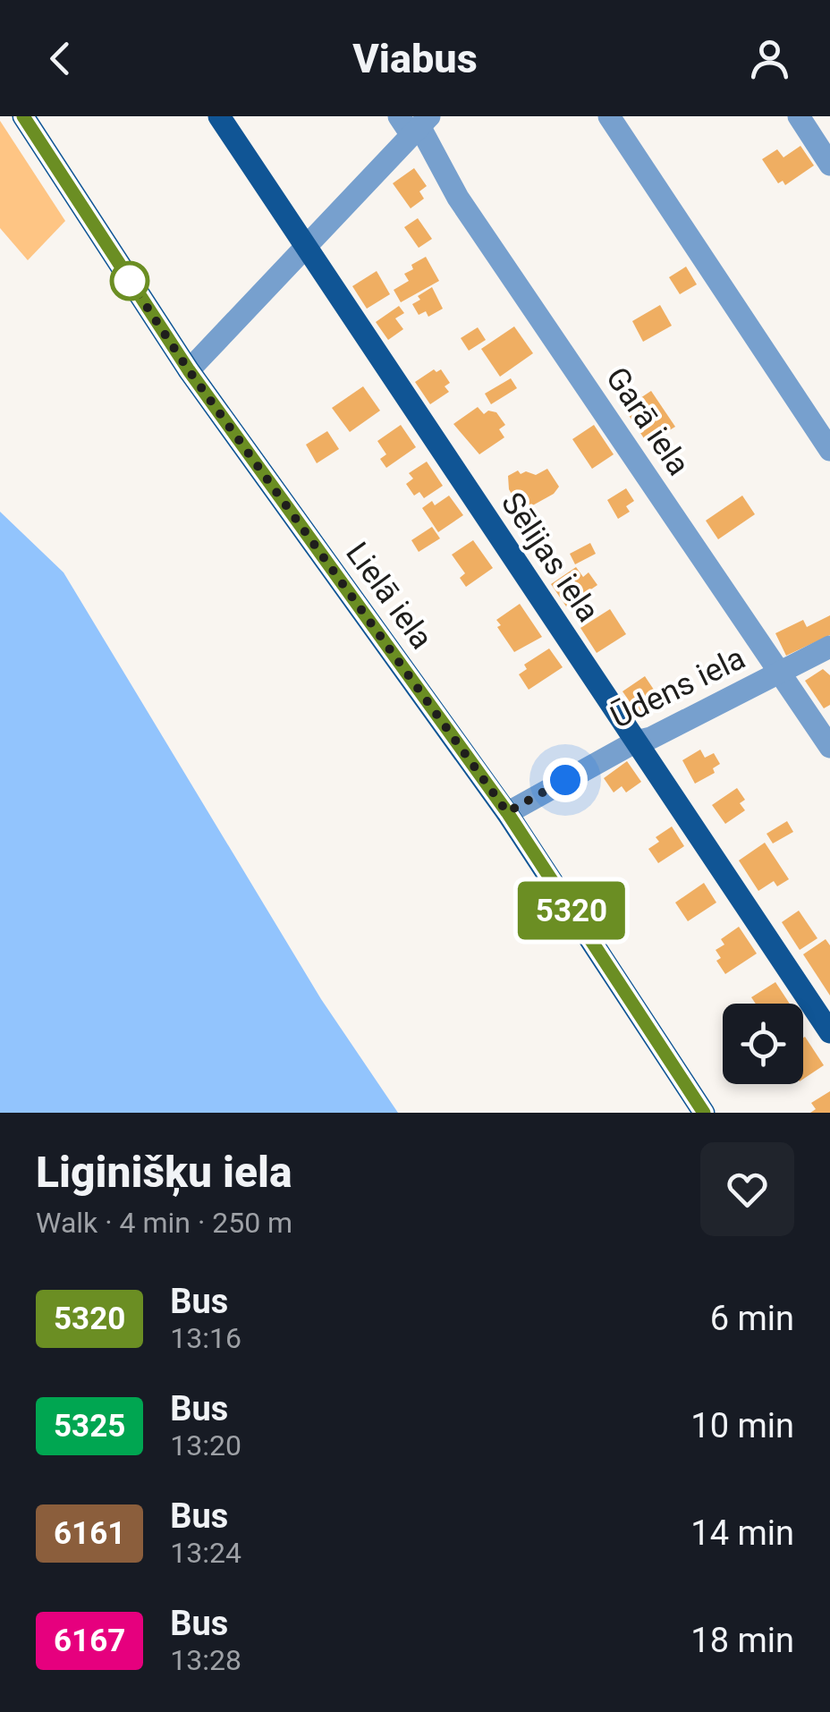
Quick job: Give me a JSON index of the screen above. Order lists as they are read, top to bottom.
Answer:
{
  "streets": {
    "main road": ["Sēlijas iela", "Lielā iela"],
    "street": ["Garā iela", "Ūdens iela"]
  },
  "crossings": [
    ["Garā iela", "Ūdens iela"],
    ["Sēlijas iela", "Ūdens iela"],
    ["Lielā iela", "Ūdens iela"]
  ],
  "lines": ["bus line 5320"],
  "page": {
    "header": "Viabus",
    "on_map": "5320",
    "heading": ["Liginišķu iela", "Walk · 4 min · 250 m"],
    "list": [
      {
        "mark": "5320",
        "name": "Bus",
        "note": "13:16",
        "value": "6 min"
      },
      {
        "mark": "5325",
        "name": "Bus",
        "note": "13:20",
        "value": "10 min"
      },
      {
        "mark": "6161",
        "name": "Bus",
        "note": "13:24",
        "value": "14 min"
      },
      {
        "mark": "6167",
        "name": "Bus",
        "note": "13:28",
        "value": "18 min"
      }
    ]
  }
}
